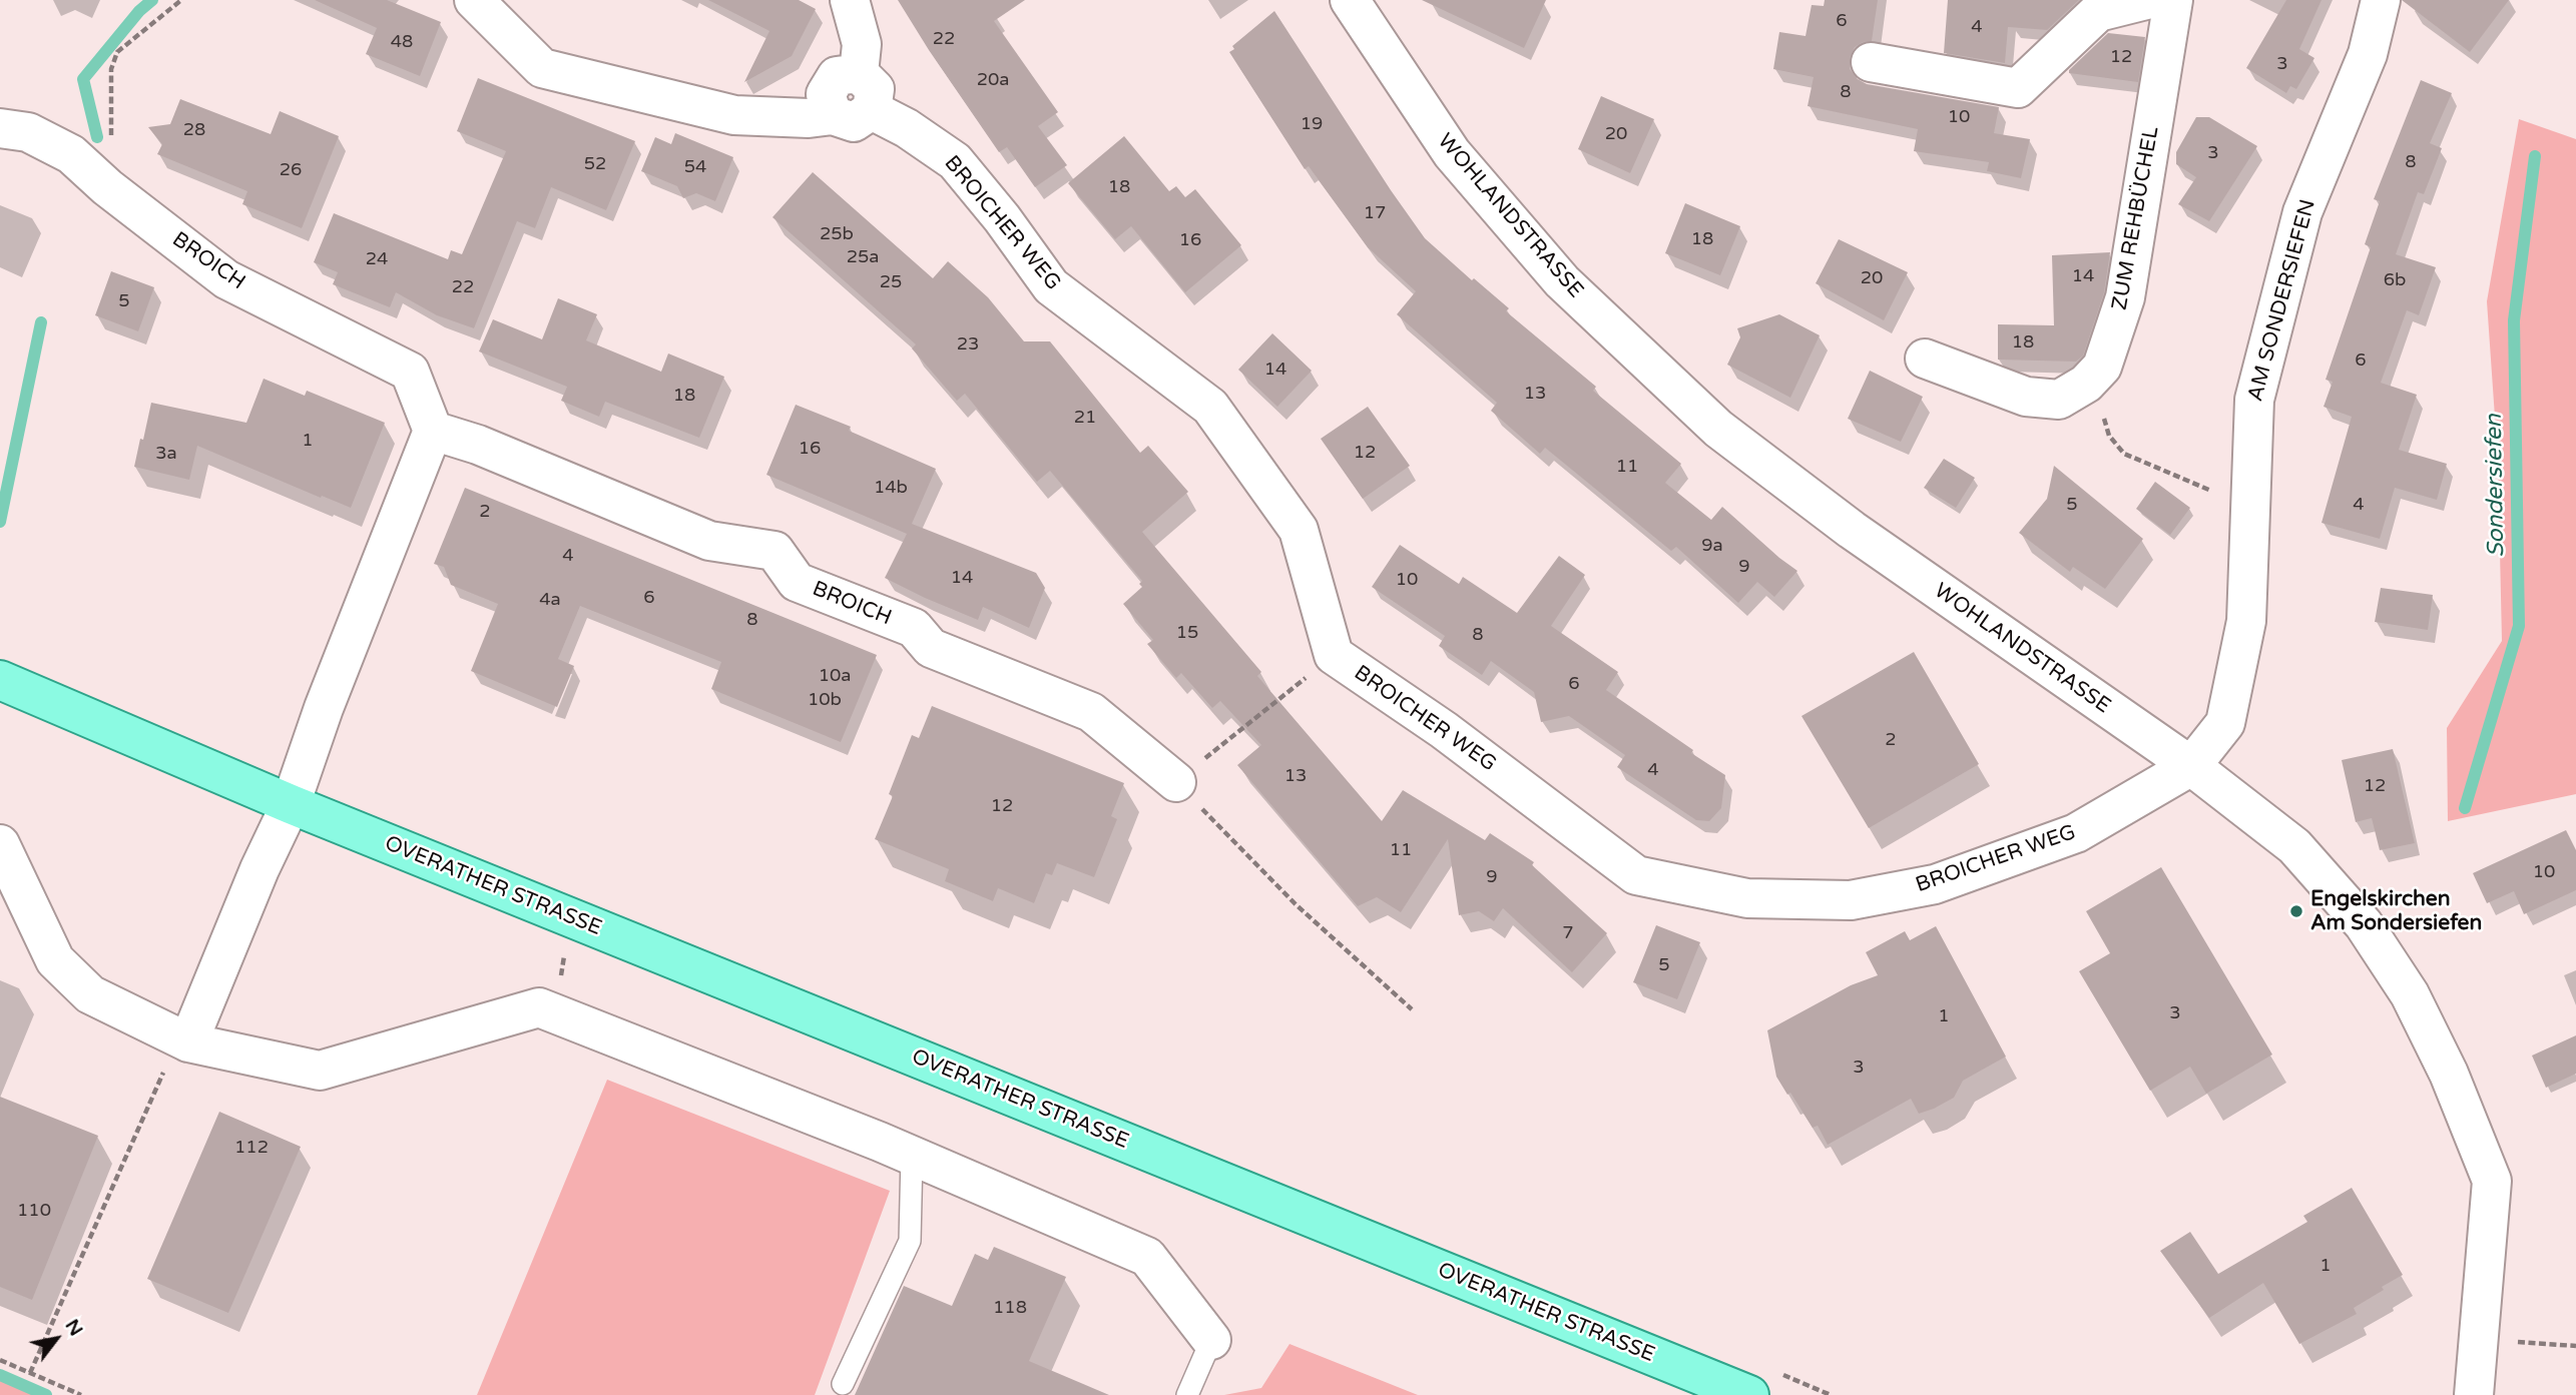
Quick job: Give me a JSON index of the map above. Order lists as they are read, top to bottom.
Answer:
{
  "streets": {
    "main road": ["OVERATHER STRASSE"],
    "street": [
      "WOHLANDSTRASSE",
      "ZUM REHBÜCHEL",
      "BROICHER WEG",
      "BROICH",
      "AM SONDERSIEFEN"
    ]
  },
  "crossings": [
    ["WOHLANDSTRASSE", "BROICHER WEG"],
    ["WOHLANDSTRASSE", "AM SONDERSIEFEN"],
    ["BROICHER WEG", "AM SONDERSIEFEN"]
  ],
  "water": ["Sondersiefen"],
  "places": ["Engelskirchen Am Sondersiefen"],
  "house_numbers": [
    "6",
    "4",
    "22",
    "48",
    "12",
    "3",
    "20a",
    "8",
    "10",
    "19",
    "28",
    "20",
    "3",
    "8",
    "52",
    "54",
    "26",
    "18",
    "17",
    "25b",
    "18",
    "16",
    "25a",
    "24",
    "14",
    "20",
    "6b",
    "25",
    "22",
    "5",
    "18",
    "23",
    "6",
    "14",
    "13",
    "18",
    "21",
    "1",
    "16",
    "12",
    "3a",
    "11",
    "14b",
    "5",
    "4",
    "2",
    "9a",
    "4",
    "9",
    "14",
    "10",
    "6",
    "4a",
    "8",
    "15",
    "8",
    "10a",
    "6",
    "10b",
    "2",
    "4",
    "13",
    "12",
    "12",
    "11",
    "10",
    "9",
    "7",
    "5",
    "3",
    "1",
    "3",
    "112",
    "110",
    "1",
    "118"
  ],
  "north": "top right"
}
